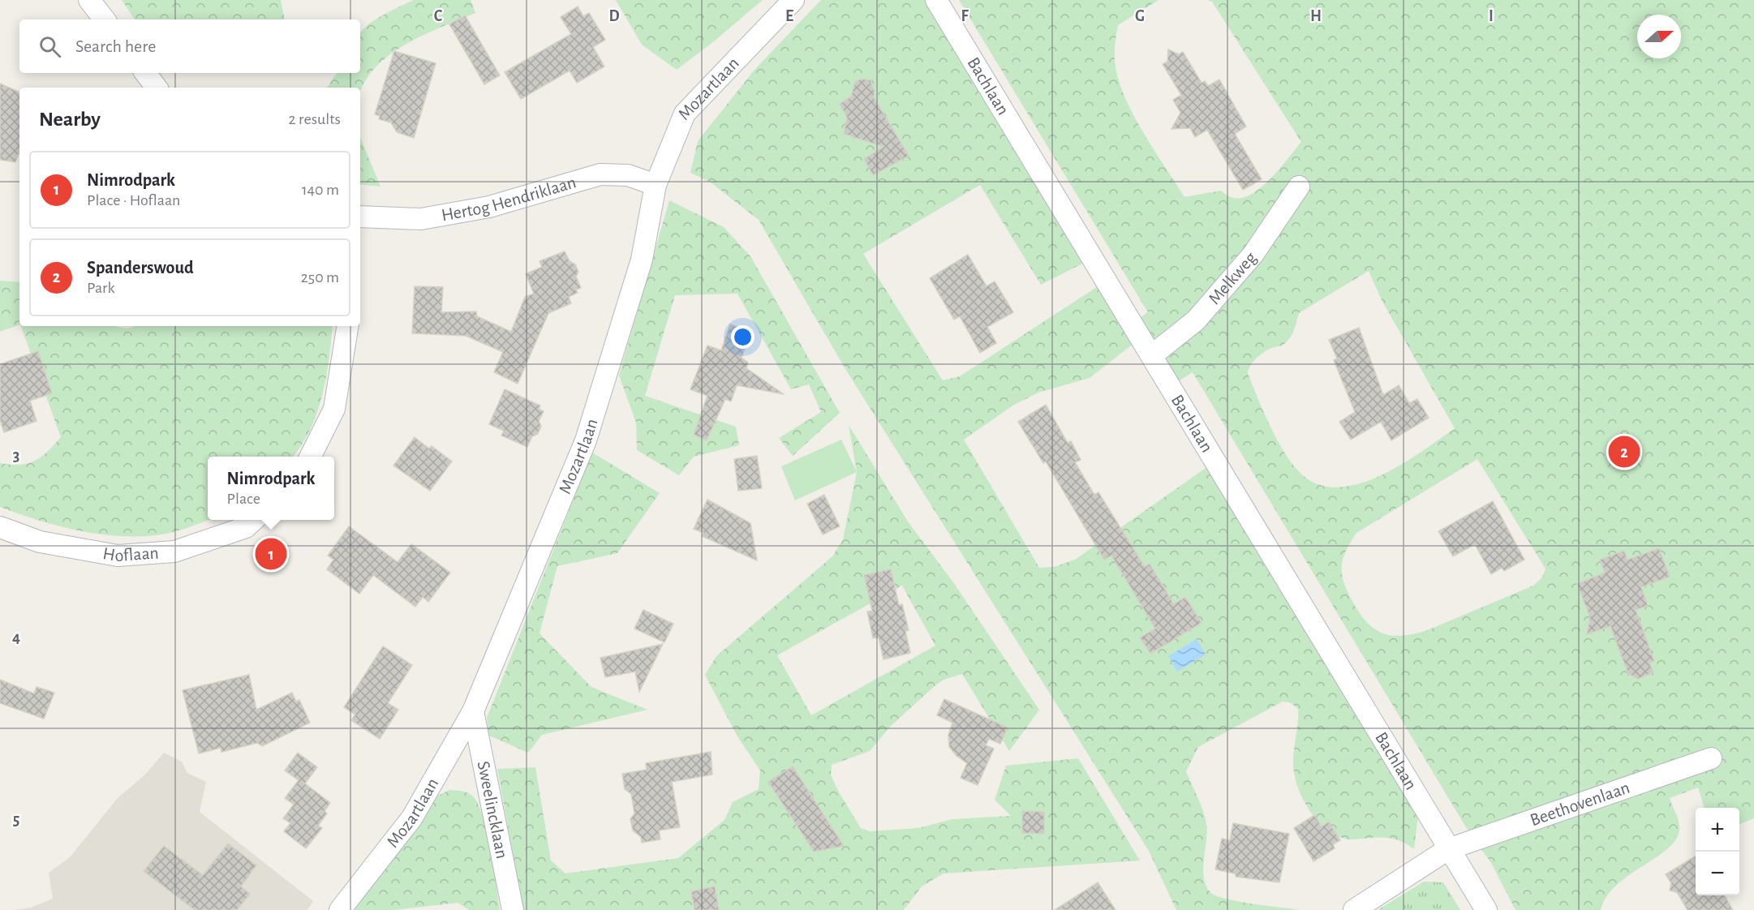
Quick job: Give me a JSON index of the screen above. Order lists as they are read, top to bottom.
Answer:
{
  "streets": {
    "street": [
      "Bachlaan",
      "Mozartlaan",
      "Hertog Hendriklaan",
      "Melkweg",
      "Hoflaan",
      "Beethovenlaan",
      "Sweelincklaan"
    ]
  },
  "crossings": [
    ["Bachlaan", "Melkweg"],
    ["Bachlaan", "Beethovenlaan"],
    ["Mozartlaan", "Hertog Hendriklaan"],
    ["Mozartlaan", "Sweelincklaan"]
  ],
  "north": "right",
  "page": {
    "search": "Search here",
    "heading": ["Nearby", "2 results"],
    "list": [
      {
        "mark": "1",
        "name": "Nimrodpark",
        "note": "Place · Hoflaan",
        "value": "140 m"
      },
      {
        "mark": "2",
        "name": "Spanderswoud",
        "note": "Park",
        "value": "250 m"
      }
    ],
    "pins": ["2", "1"],
    "popup": ["Nimrodpark", "Place"],
    "map_buttons": ["+", "−"]
  },
  "grid": {
    "columns": [
      "C",
      "D",
      "E",
      "F",
      "G",
      "H",
      "I"
    ],
    "rows": ["3", "4", "5"]
  }
}
